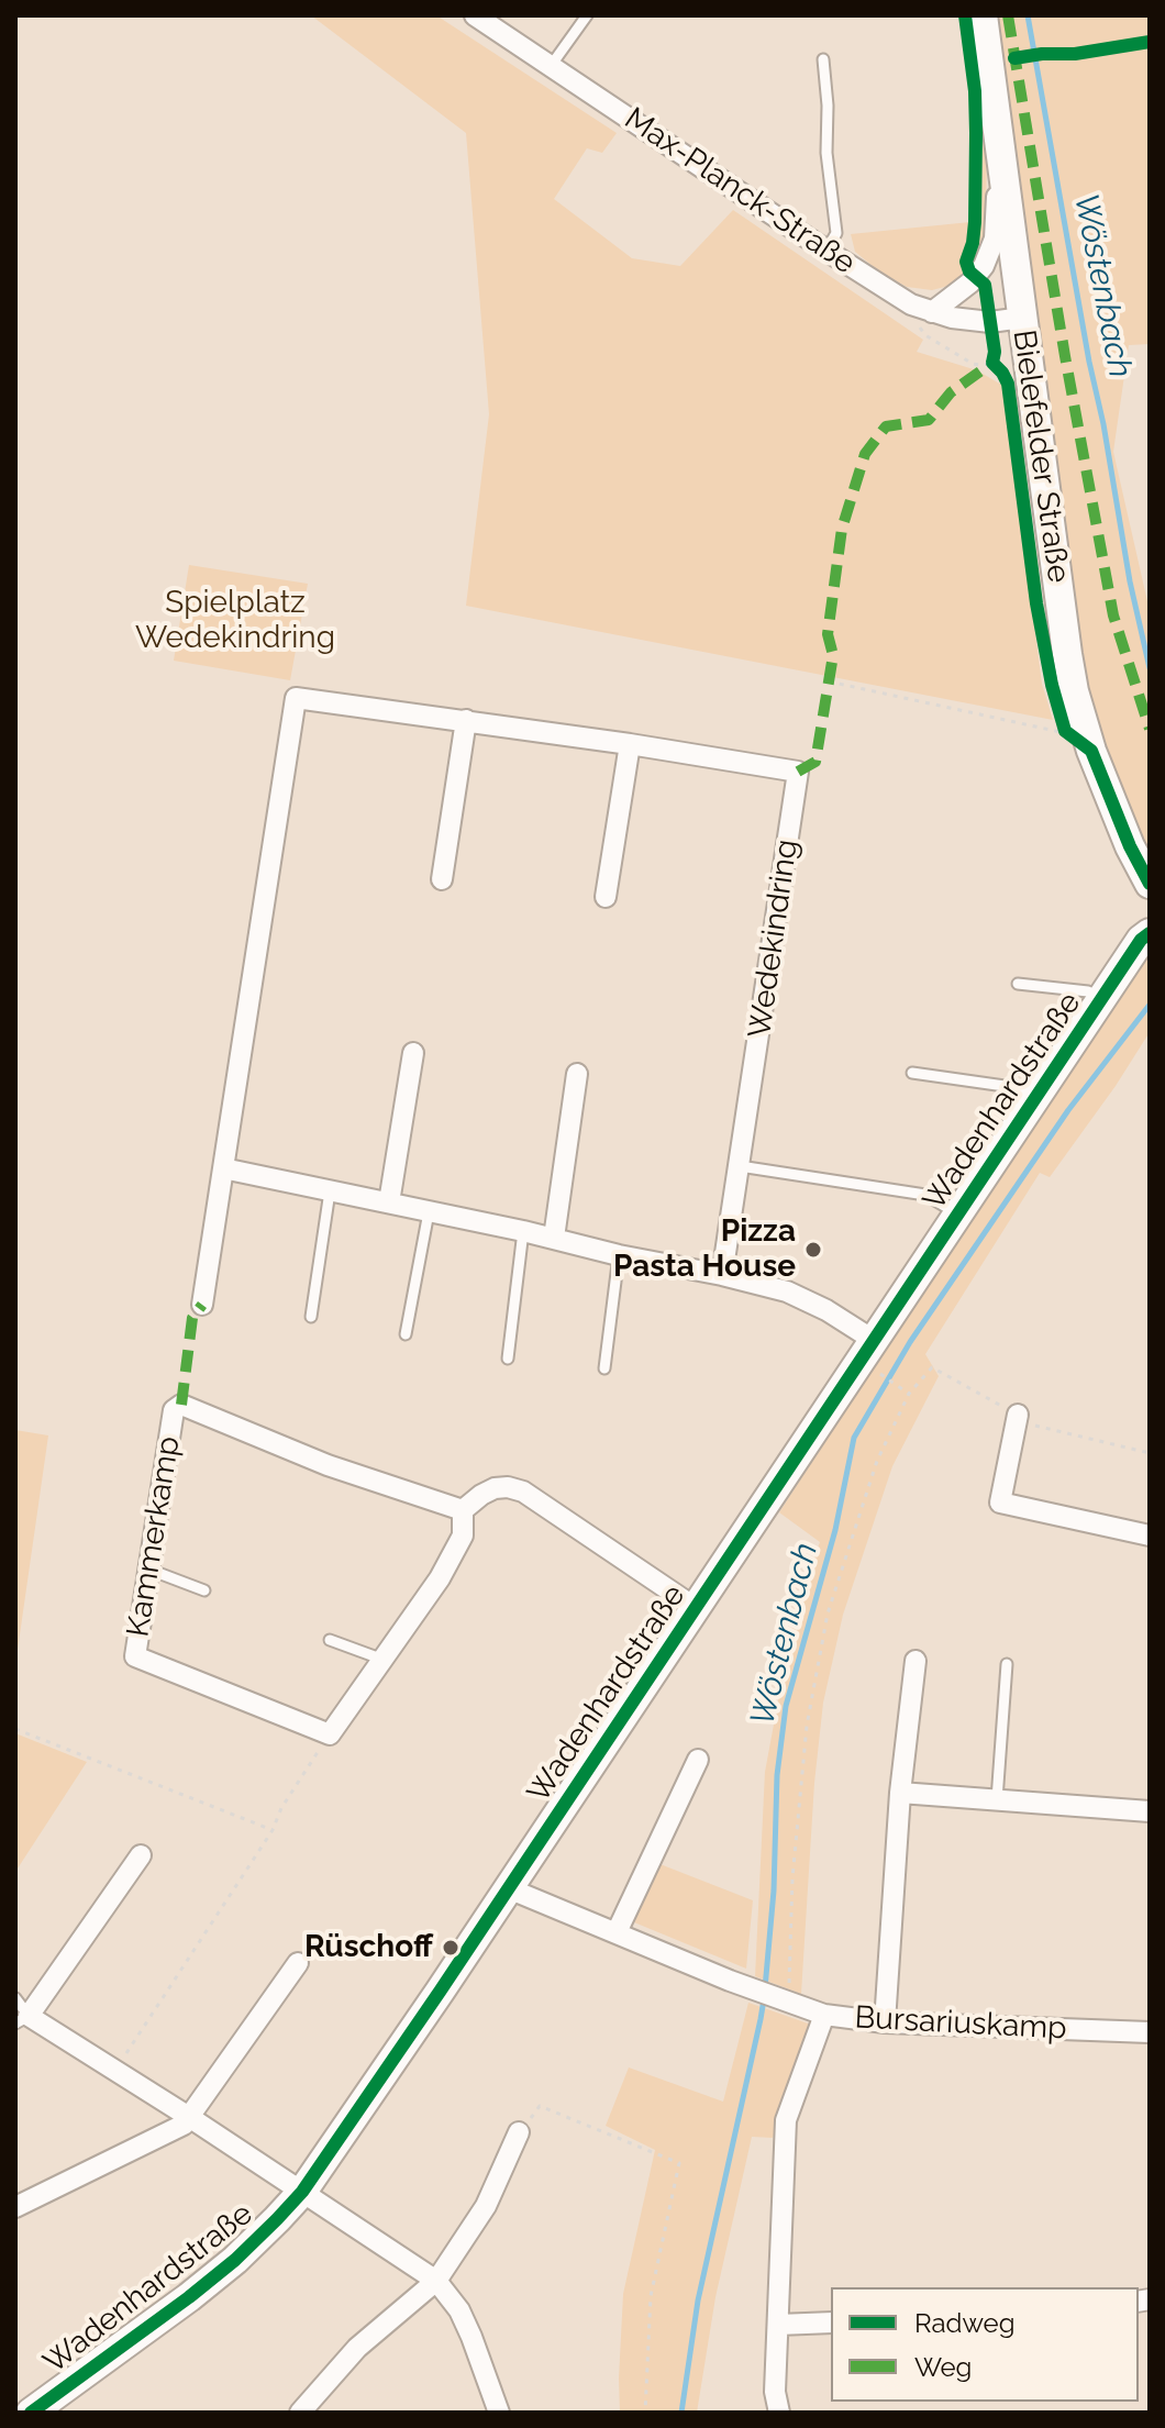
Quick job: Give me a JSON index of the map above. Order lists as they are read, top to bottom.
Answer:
{
  "streets": {
    "street": [
      "Max-Planck-Straße",
      "Bielefelder Straße",
      "Wedekindring",
      "Wadenhardstraße",
      "Kammerkamp",
      "Bursariuskamp"
    ]
  },
  "crossings": [
    ["Max-Planck-Straße", "Bielefelder Straße"]
  ],
  "water": ["Wöstenbach"],
  "parks": ["Spielplatz Wedekindring"],
  "places": ["Pizza Pasta House", "Rüschoff"],
  "legend": ["Radweg", "Weg"]
}
